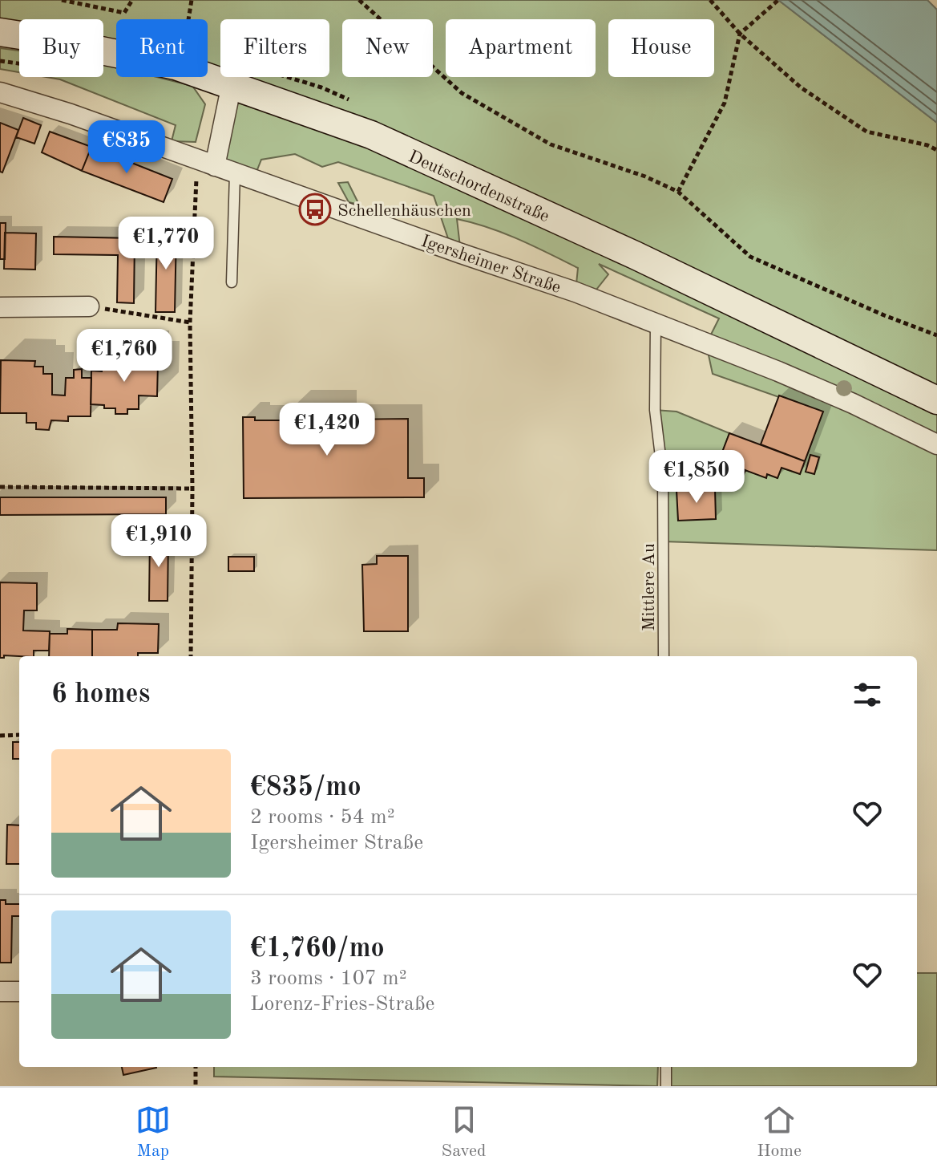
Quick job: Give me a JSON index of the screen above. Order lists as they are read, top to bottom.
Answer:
{
  "streets": {
    "street": ["Deutschordenstraße", "Igersheimer Straße"],
    "lane": ["Mittlere Au"]
  },
  "crossings": [
    ["Igersheimer Straße", "Mittlere Au"]
  ],
  "places": {
    "bus stop": ["Schellenhäuschen"]
  },
  "page": {
    "chip": [
      "Buy",
      "Rent",
      "Filters",
      "New",
      "Apartment",
      "House"
    ],
    "price": [
      "€835",
      "€1,770",
      "€1,760",
      "€1,420",
      "€1,850",
      "€1,910"
    ],
    "heading": "6 homes",
    "list": [
      {
        "name": "€835/mo",
        "note": "2 rooms · 54 m² · Igersheimer Straße"
      },
      {
        "name": "€1,760/mo",
        "note": "3 rooms · 107 m² · Lorenz-Fries-Straße"
      }
    ],
    "tabs": ["Map", "Saved", "Home"]
  }
}
